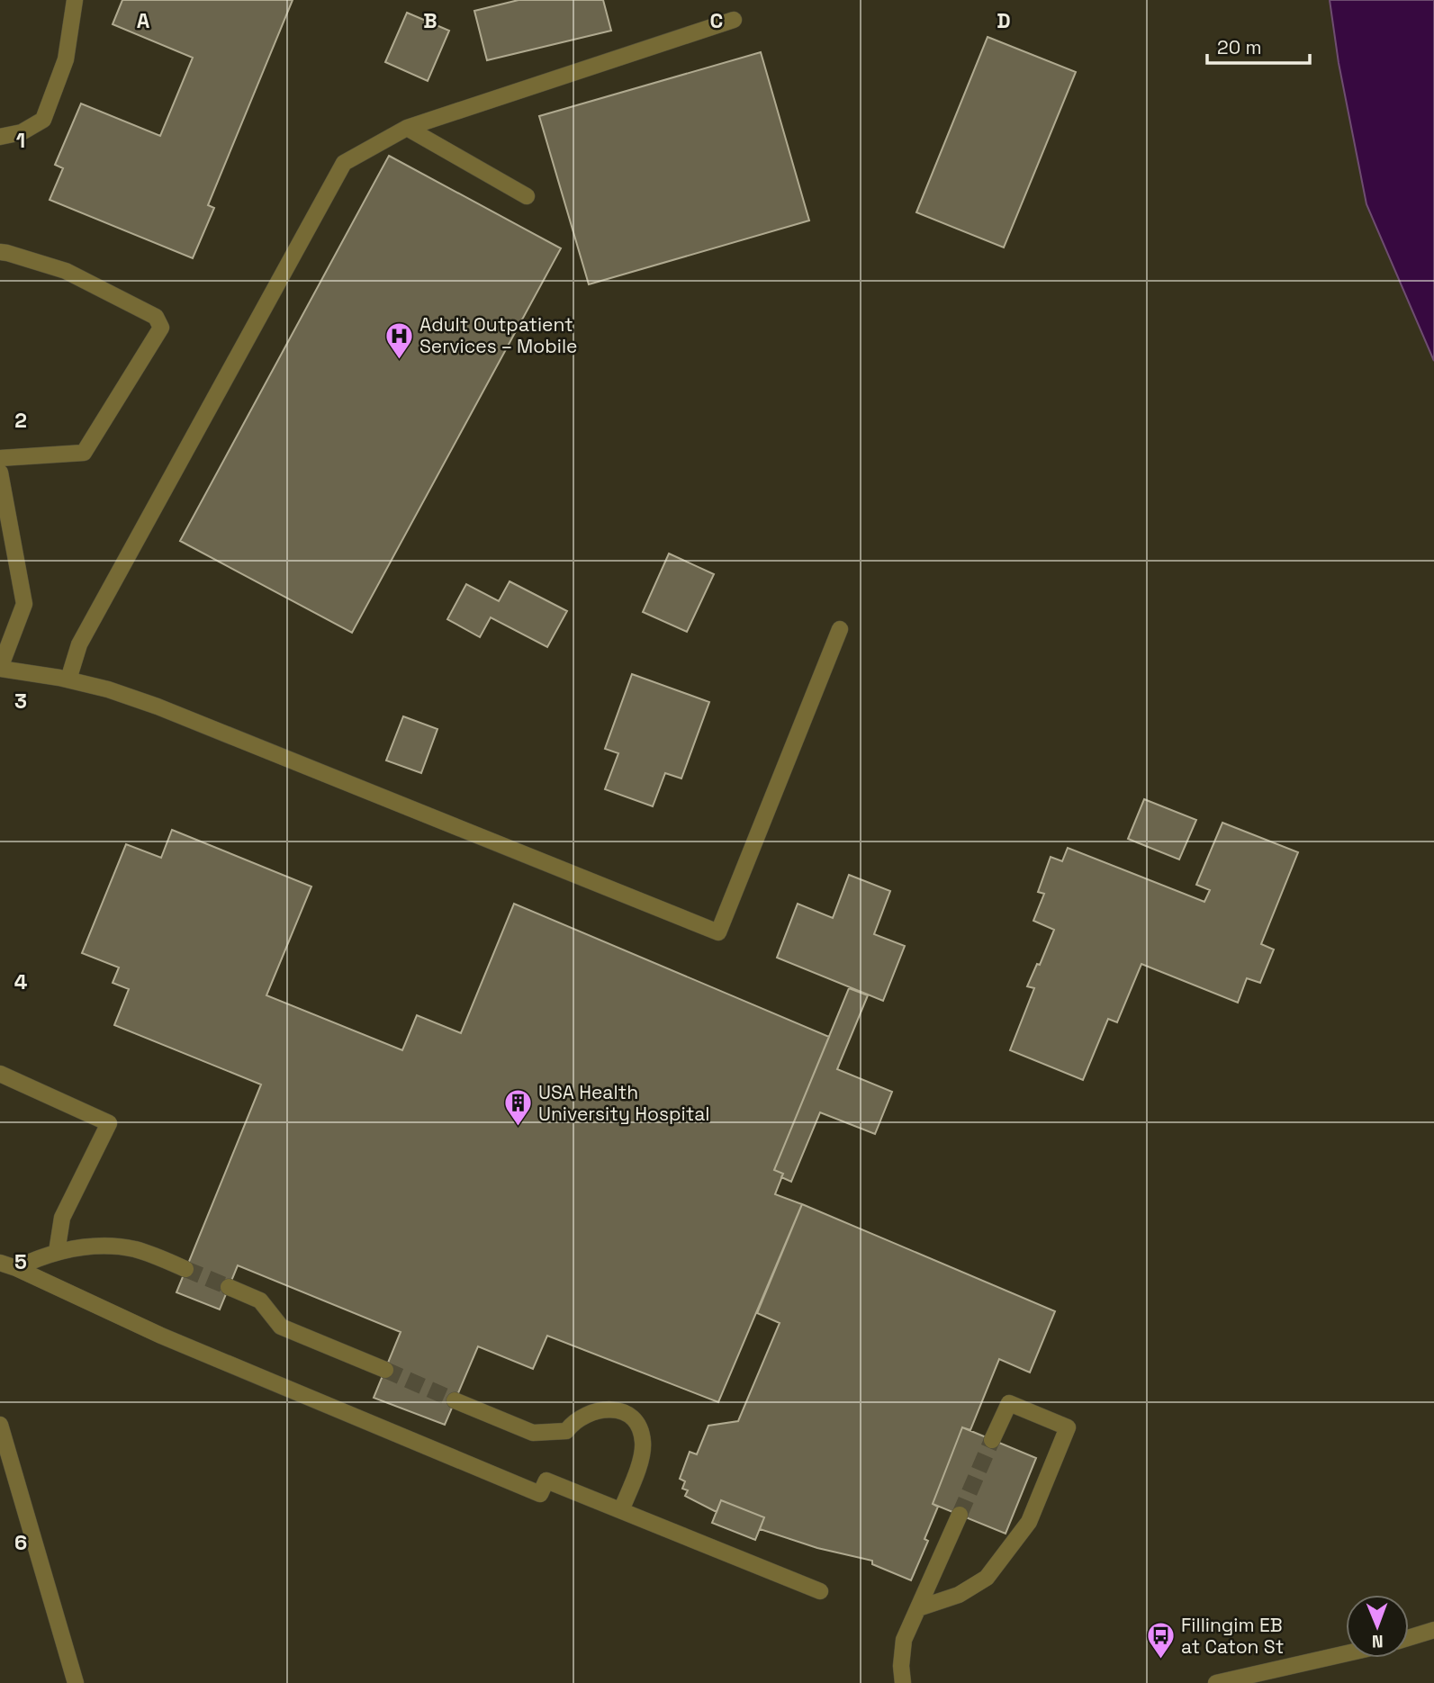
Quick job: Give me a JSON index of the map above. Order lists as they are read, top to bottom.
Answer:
{
  "places": {
    "hospital": ["Adult Outpatient Services – Mobile"],
    "building": ["USA Health University Hospital"],
    "bus stop": ["Fillingim EB at Caton St"]
  },
  "scale_bar": "20 m",
  "north": "bottom",
  "grid": {
    "columns": [
      "A",
      "B",
      "C",
      "D"
    ],
    "rows": [
      "1",
      "2",
      "3",
      "4",
      "5",
      "6"
    ]
  }
}
